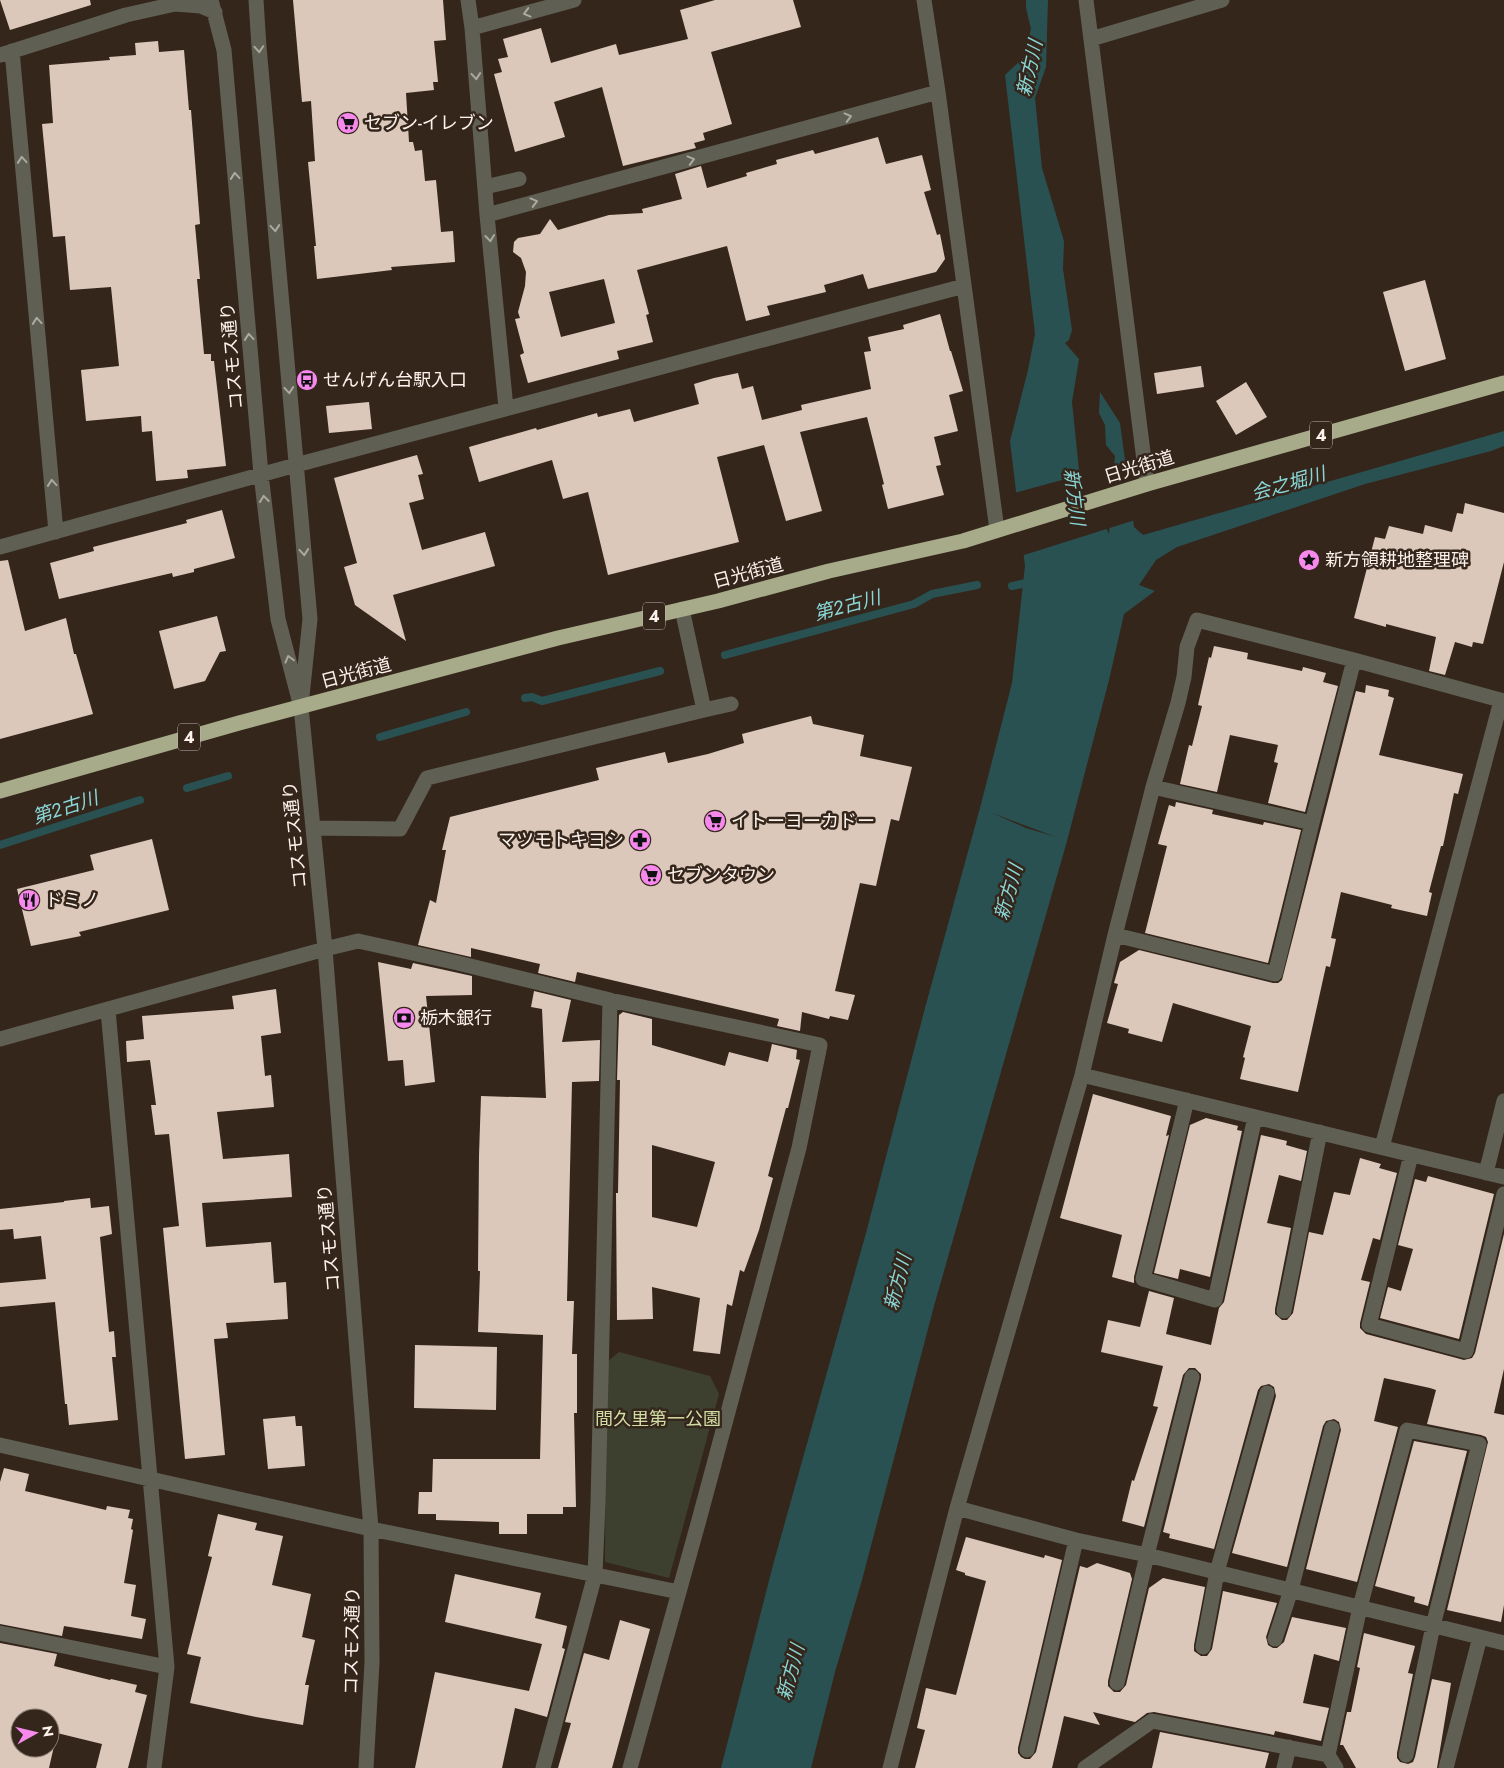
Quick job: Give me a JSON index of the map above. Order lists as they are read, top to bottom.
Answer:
{
  "streets": {
    "highway": ["4", "日光街道"],
    "street": ["コスモス通り"]
  },
  "crossings": [
    ["コスモス通り", "日光街道"]
  ],
  "water": ["新方川", "会之堀川", "第２古川"],
  "parks": ["間久里第一公園"],
  "places": {
    "supermarket": ["セブン-イレブン", "イトーヨーカドー", "セブンタウン"],
    "bus stop": ["せんげん台駅入口"],
    "place": ["新方領耕地整理碑"],
    "pharmacy": ["マツモトキヨシ"],
    "restaurant": ["ドミノ"],
    "bank": ["栃木銀行"]
  },
  "north": "right"
}
